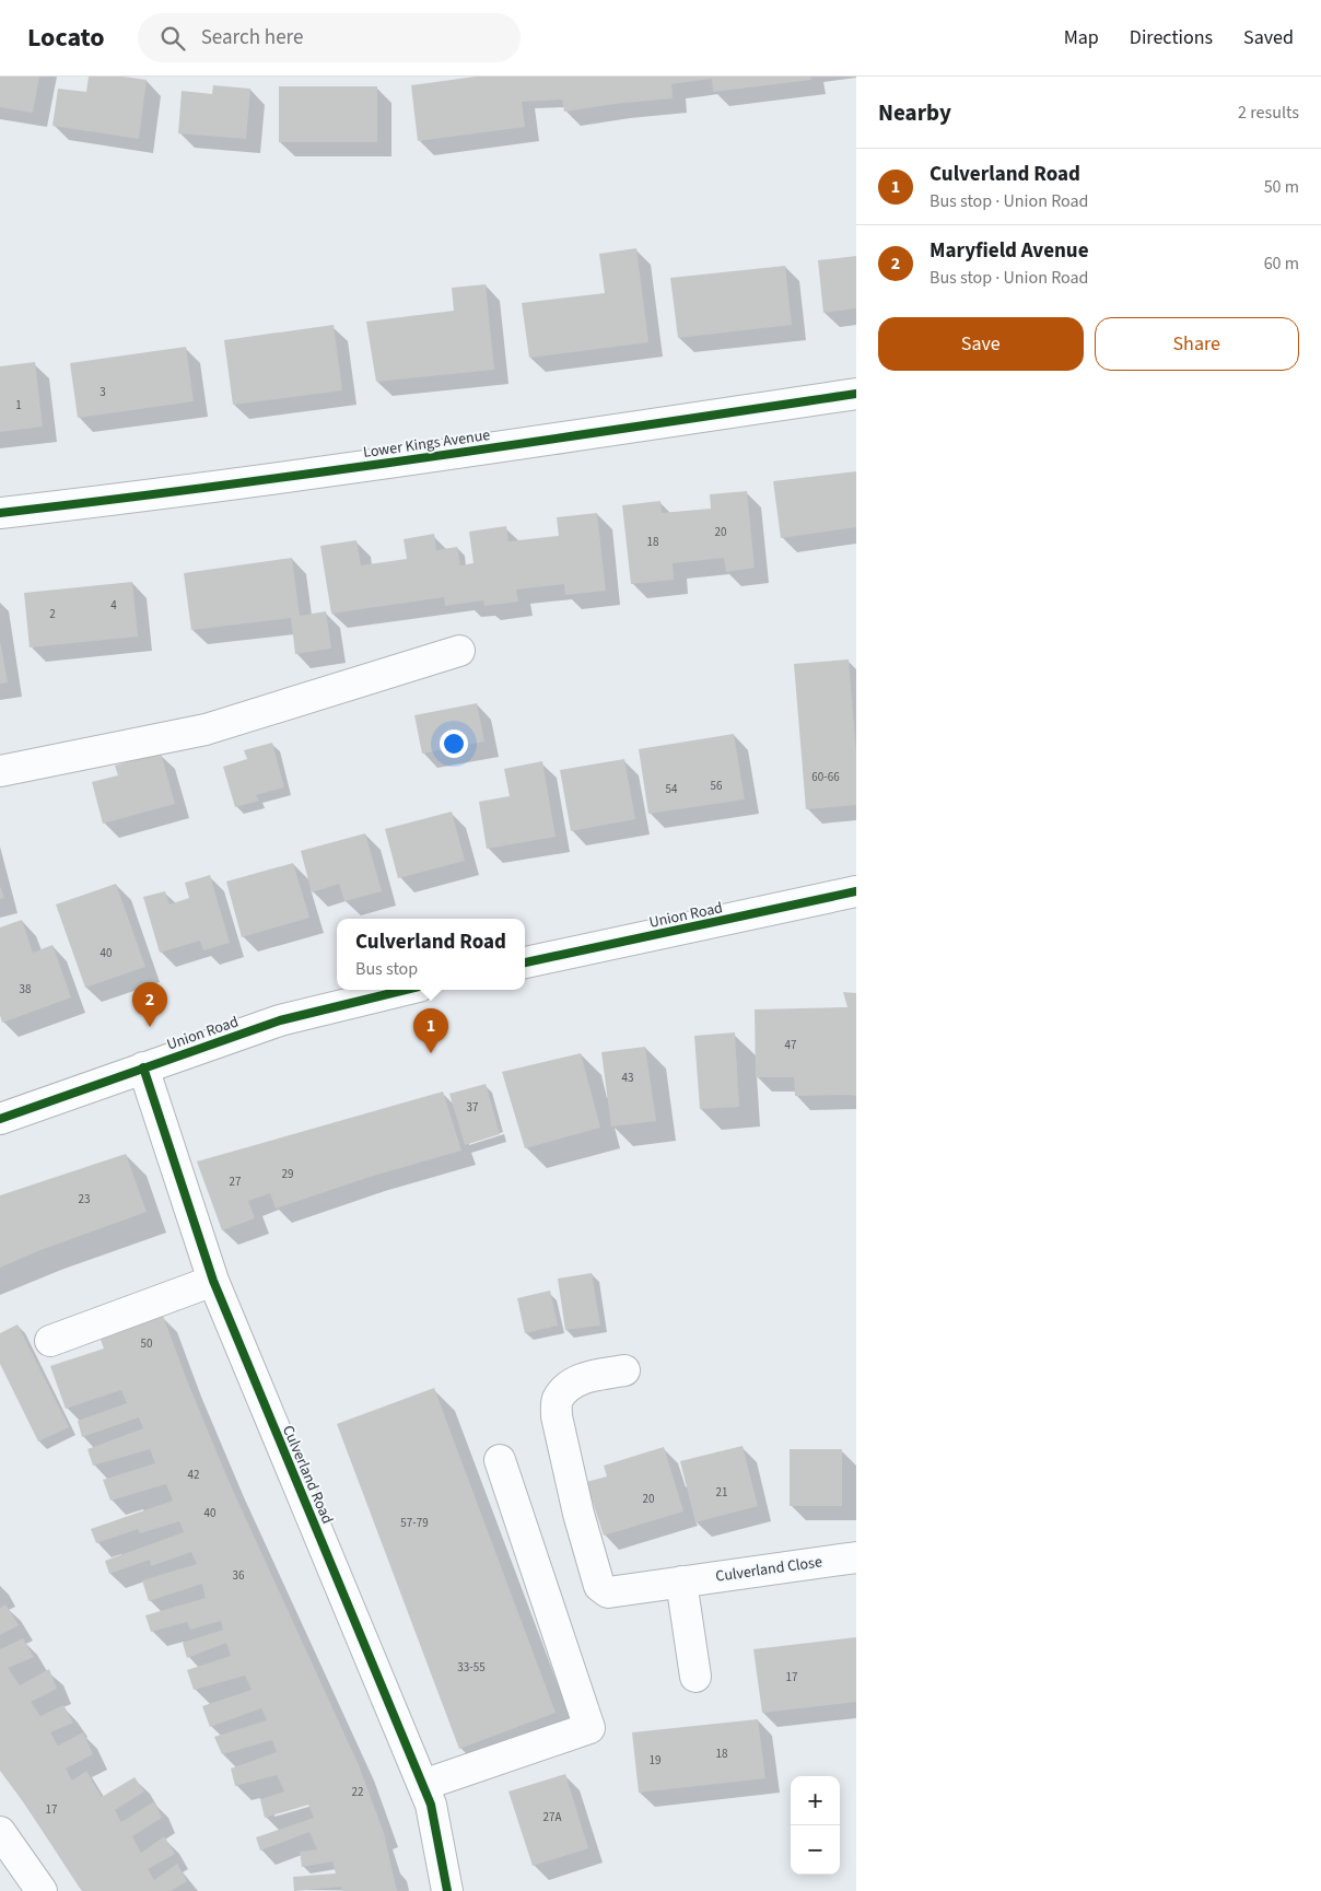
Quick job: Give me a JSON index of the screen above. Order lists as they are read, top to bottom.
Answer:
{
  "streets": {
    "street": [
      "Lower Kings Avenue",
      "Union Road",
      "Culverland Road",
      "Culverland Close"
    ]
  },
  "crossings": [
    ["Union Road", "Culverland Road"]
  ],
  "house_numbers": [
    "3",
    "1",
    "20",
    "18",
    "4",
    "2",
    "60-66",
    "56",
    "54",
    "40",
    "38",
    "47",
    "43",
    "37",
    "29",
    "27",
    "23",
    "50",
    "42",
    "21",
    "20",
    "40",
    "57-79",
    "36",
    "33-55",
    "17",
    "18",
    "19",
    "22",
    "17",
    "27A"
  ],
  "page": {
    "header": "Locato",
    "search": "Search here",
    "nav": ["Map", "Directions", "Saved"],
    "heading": ["Nearby", "2 results"],
    "list": [
      {
        "mark": "1",
        "name": "Culverland Road",
        "note": "Bus stop · Union Road",
        "value": "50 m"
      },
      {
        "mark": "2",
        "name": "Maryfield Avenue",
        "note": "Bus stop · Union Road",
        "value": "60 m"
      }
    ],
    "buttons": ["Save", "Share"],
    "popup": ["Culverland Road", "Bus stop"],
    "pins": ["2", "1"],
    "map_buttons": ["+", "−"]
  }
}
